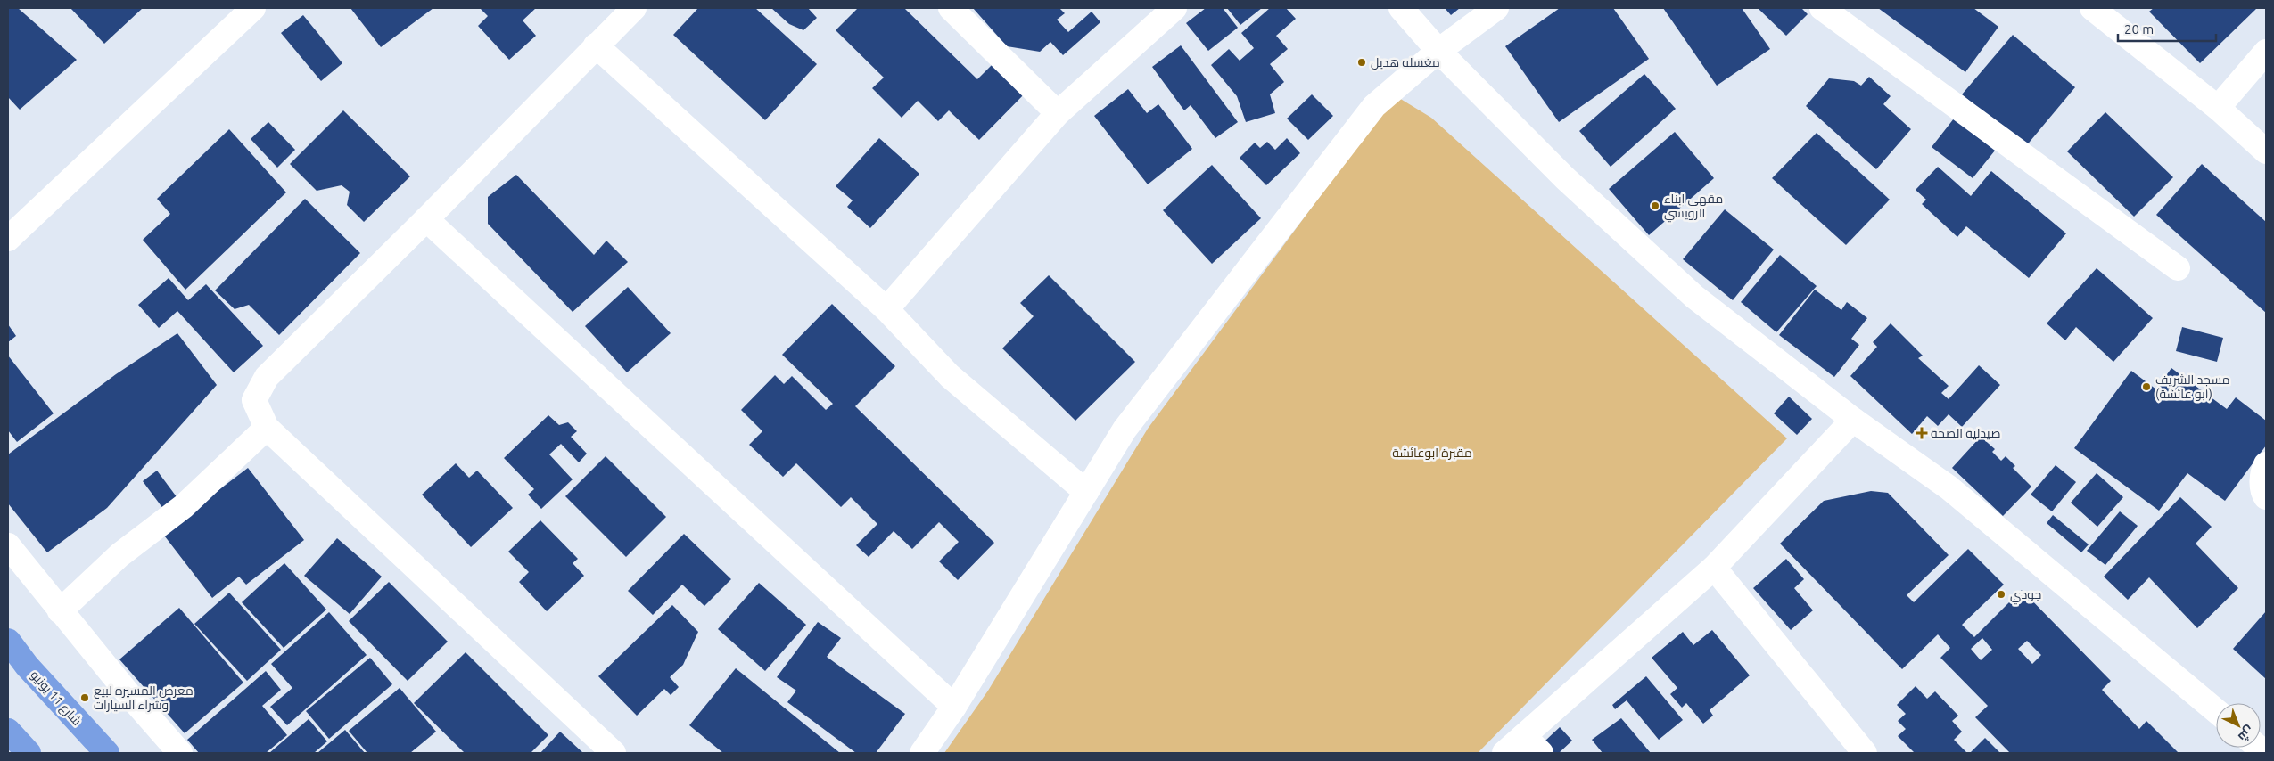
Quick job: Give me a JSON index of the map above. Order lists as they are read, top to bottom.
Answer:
{
  "streets": {
    "highway": ["شارع 11 يونيو"]
  },
  "parks": ["مقبرة ابوعائشة"],
  "places": {
    "other": [
      "مغسله هديل",
      "مقهى ابناء الرويسي",
      "مسجد الشريف (ابو عائشة)",
      "جودي",
      "معرض المسيره لبيع وشراء السيارات"
    ],
    "health": ["صيدلية الصحة"]
  },
  "scale_bar": "20 m",
  "north": "bottom right"
}
